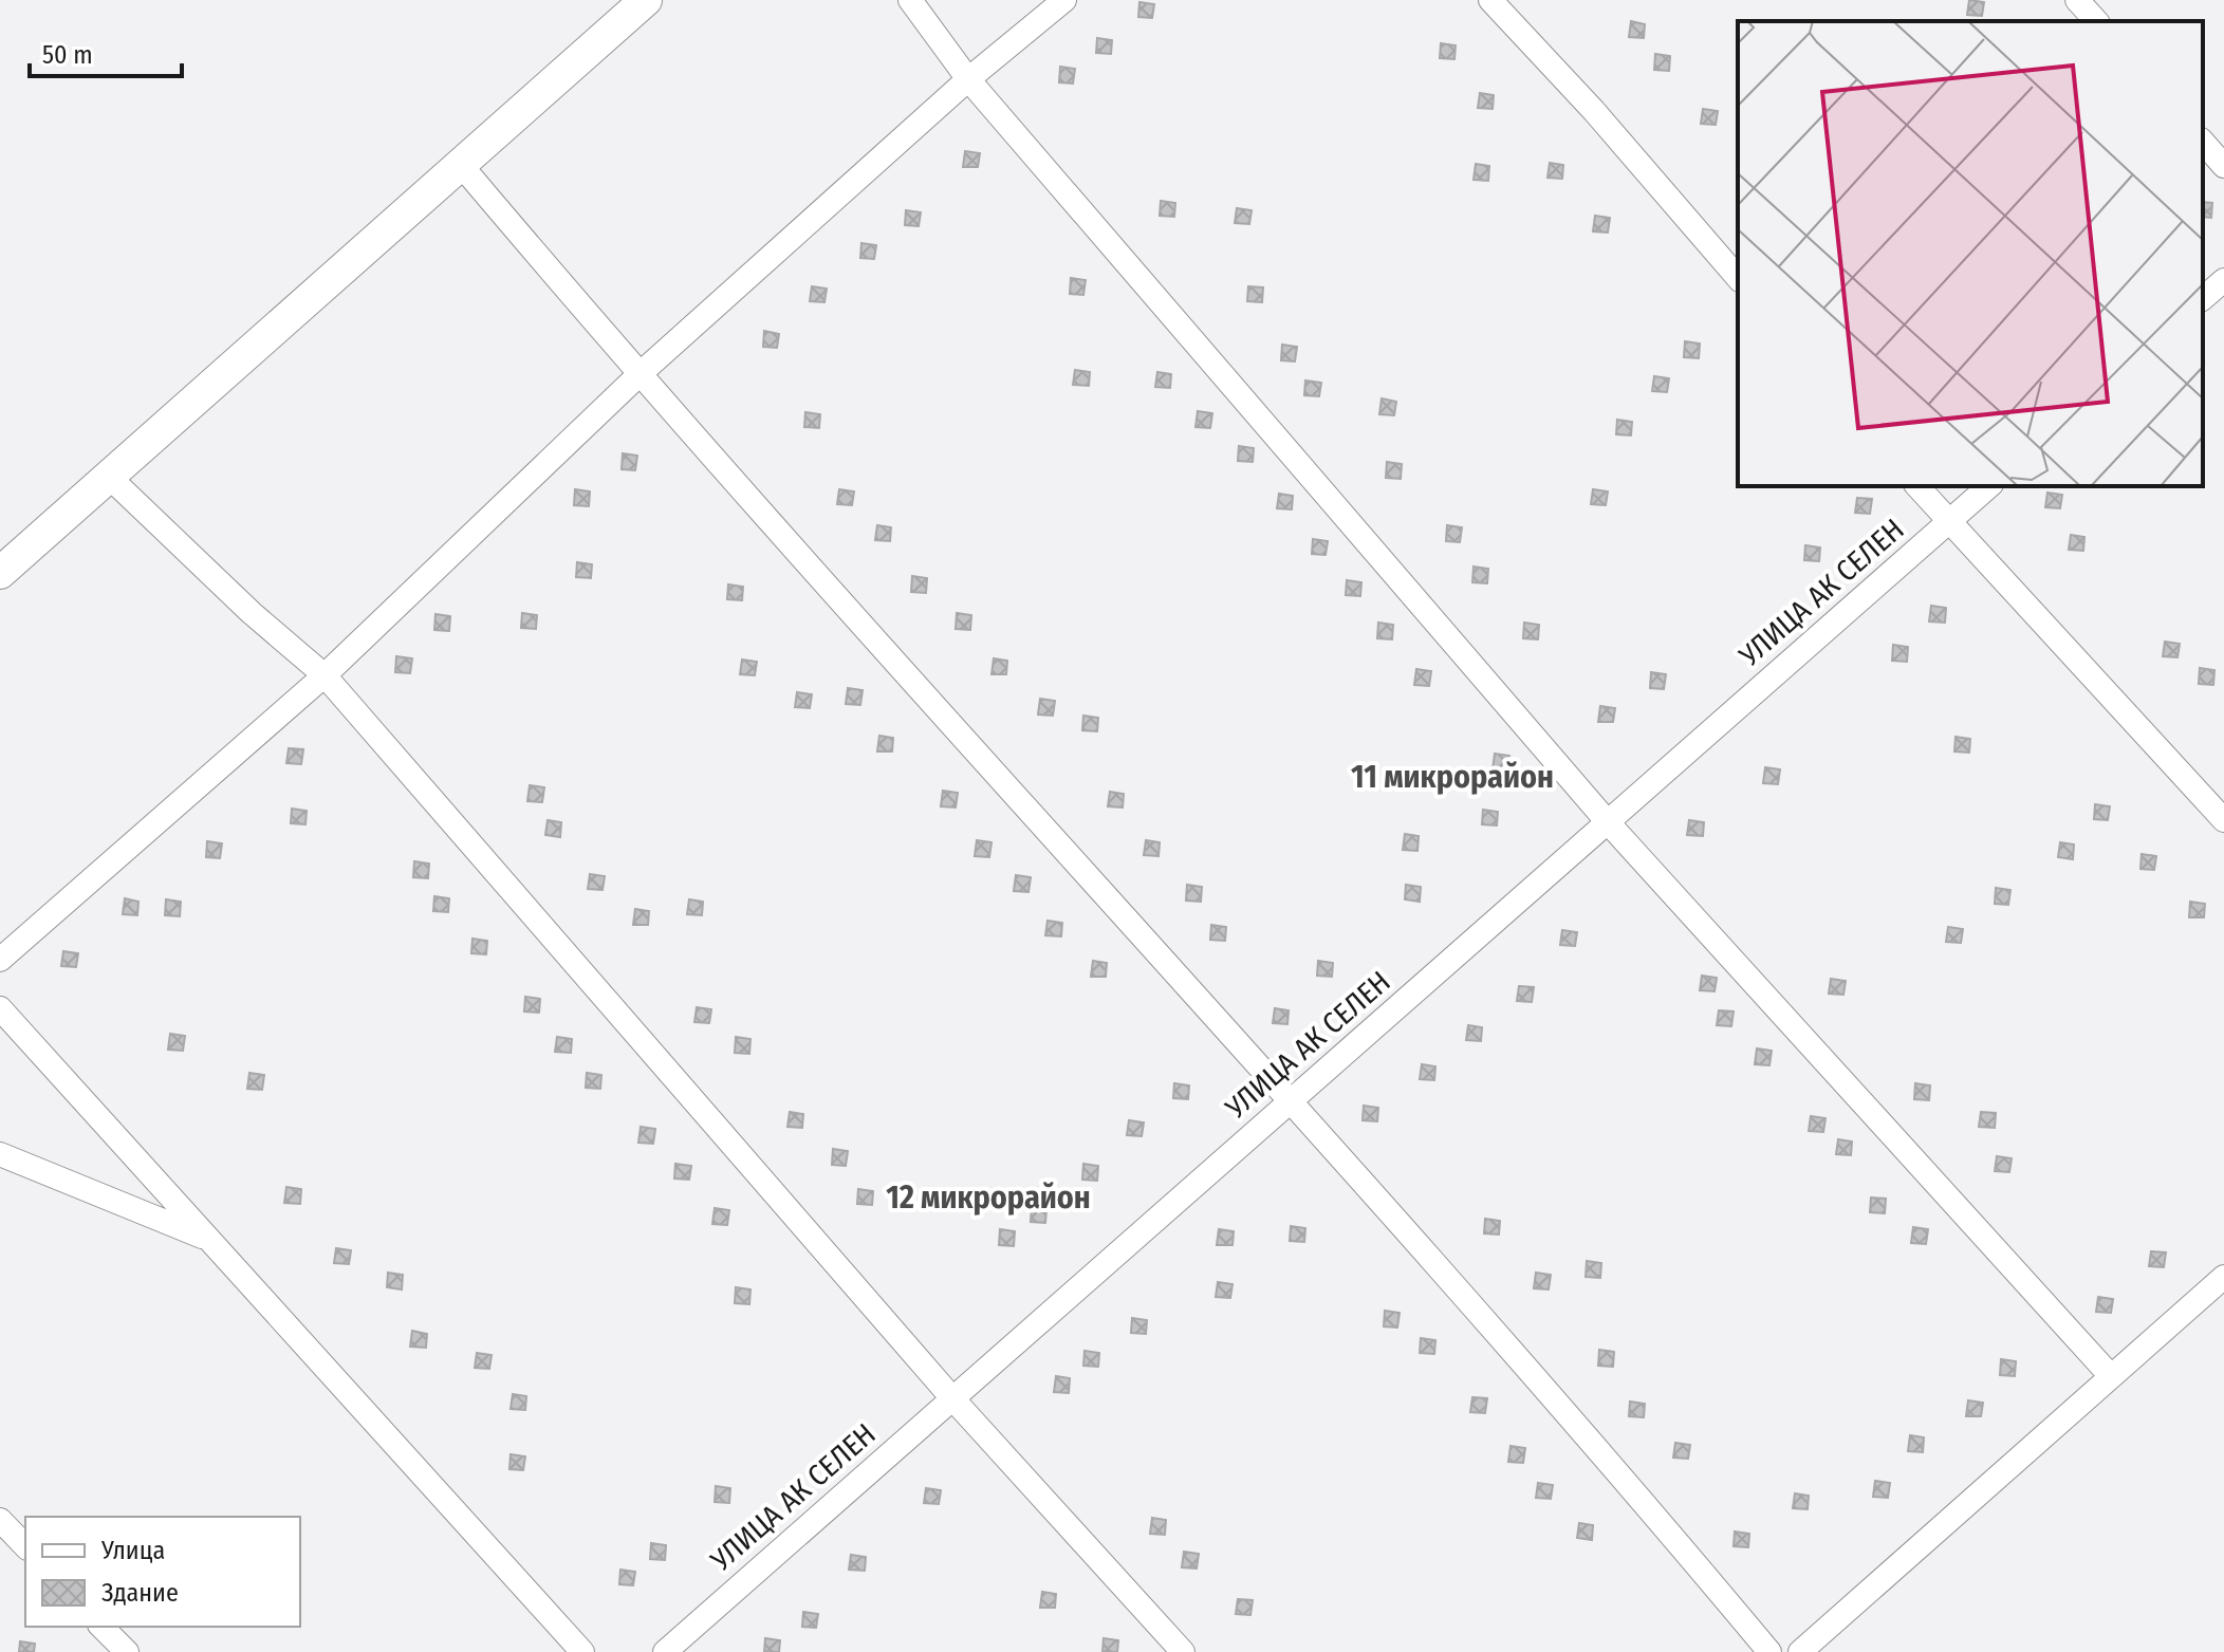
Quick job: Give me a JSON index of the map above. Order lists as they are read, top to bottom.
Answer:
{
  "streets": {
    "street": ["УЛИЦА АК СЕЛЕН"]
  },
  "districts": ["11 микрорайон", "12 микрорайон"],
  "legend": ["Улица", "Здание"],
  "scale_bar": "50 m"
}
